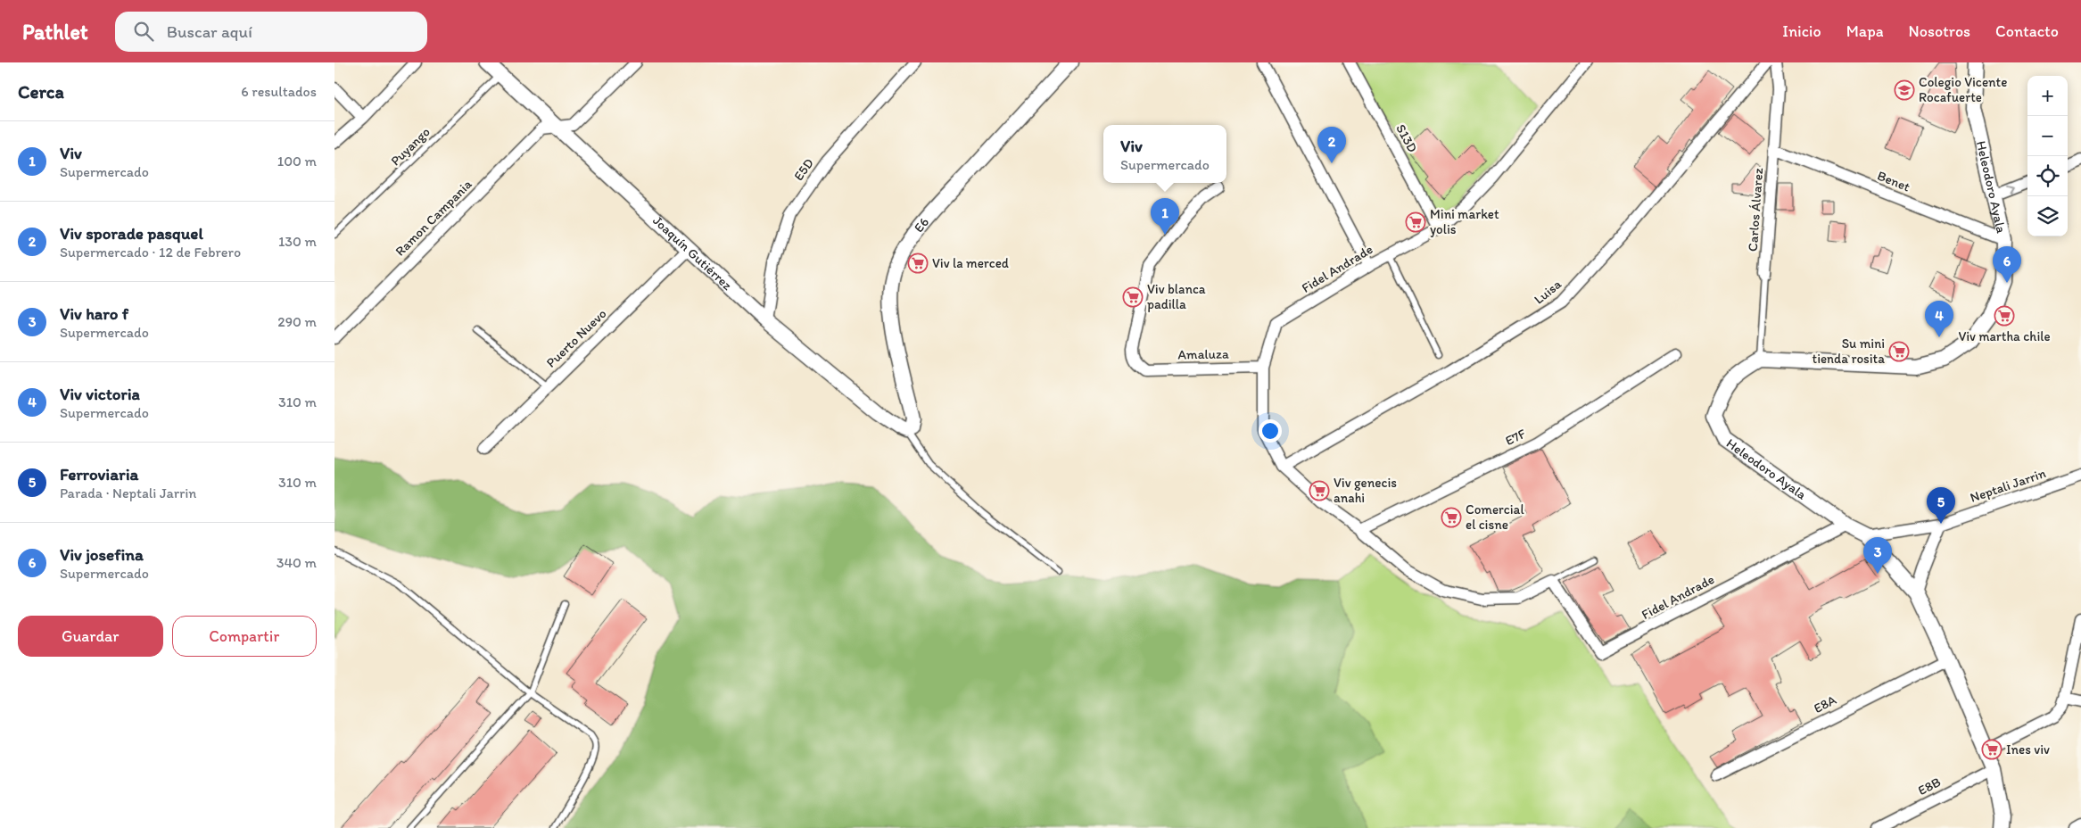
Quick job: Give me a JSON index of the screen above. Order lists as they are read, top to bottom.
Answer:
{
  "streets": {
    "street": [
      "S13D",
      "E5D",
      "Benet",
      "Heleodoro Ayala",
      "Carlos Álvarez",
      "Ramon Campania",
      "E6",
      "Joaquín Gutiérrez",
      "Fidel Andrade",
      "Luisa",
      "Puerto Nuevo",
      "Amaluza",
      "E7F",
      "Neptali Jarrin",
      "E8A",
      "E8B"
    ],
    "lane": ["Puyango"]
  },
  "crossings": [
    ["S13D", "Fidel Andrade"],
    ["Puyango", "Joaquín Gutiérrez"],
    ["E5D", "Joaquín Gutiérrez"],
    ["Benet", "Heleodoro Ayala"],
    ["Benet", "Carlos Álvarez"],
    ["Heleodoro Ayala", "Carlos Álvarez"],
    ["Heleodoro Ayala", "Fidel Andrade"],
    ["Heleodoro Ayala", "Neptali Jarrin"],
    ["Heleodoro Ayala", "E8A"],
    ["Heleodoro Ayala", "E8B"],
    ["Ramon Campania", "Joaquín Gutiérrez"],
    ["E6", "Joaquín Gutiérrez"],
    ["Joaquín Gutiérrez", "Puerto Nuevo"],
    ["Fidel Andrade", "Luisa"],
    ["Fidel Andrade", "Amaluza"],
    ["Fidel Andrade", "E7F"]
  ],
  "places": {
    "school or university": ["Colegio Vicente Rocafuerte"],
    "supermarket": [
      "Mini market yolis",
      "Viv la merced",
      "Viv blanca padilla",
      "Viv martha chile",
      "Su mini tienda rosita",
      "Viv genecis anahi",
      "Comercial el cisne",
      "Ines viv"
    ]
  },
  "page": {
    "header": "Pathlet",
    "search": "Buscar aquí",
    "nav": [
      "Inicio",
      "Mapa",
      "Nosotros",
      "Contacto"
    ],
    "heading": ["Cerca", "6 resultados"],
    "map_buttons": ["+", "−"],
    "list": [
      {
        "mark": "1",
        "name": "Viv",
        "note": "Supermercado",
        "value": "100 m"
      },
      {
        "mark": "2",
        "name": "Viv sporade pasquel",
        "note": "Supermercado · 12 de Febrero",
        "value": "130 m"
      },
      {
        "mark": "3",
        "name": "Viv haro f",
        "note": "Supermercado",
        "value": "290 m"
      },
      {
        "mark": "4",
        "name": "Viv victoria",
        "note": "Supermercado",
        "value": "310 m"
      },
      {
        "mark": "5",
        "name": "Ferroviaria",
        "note": "Parada · Neptali Jarrin",
        "value": "310 m"
      },
      {
        "mark": "6",
        "name": "Viv josefina",
        "note": "Supermercado",
        "value": "340 m"
      }
    ],
    "popup": ["Viv", "Supermercado"],
    "pins": [
      "2",
      "1",
      "6",
      "4",
      "5",
      "3"
    ],
    "buttons": ["Guardar", "Compartir"]
  }
}
